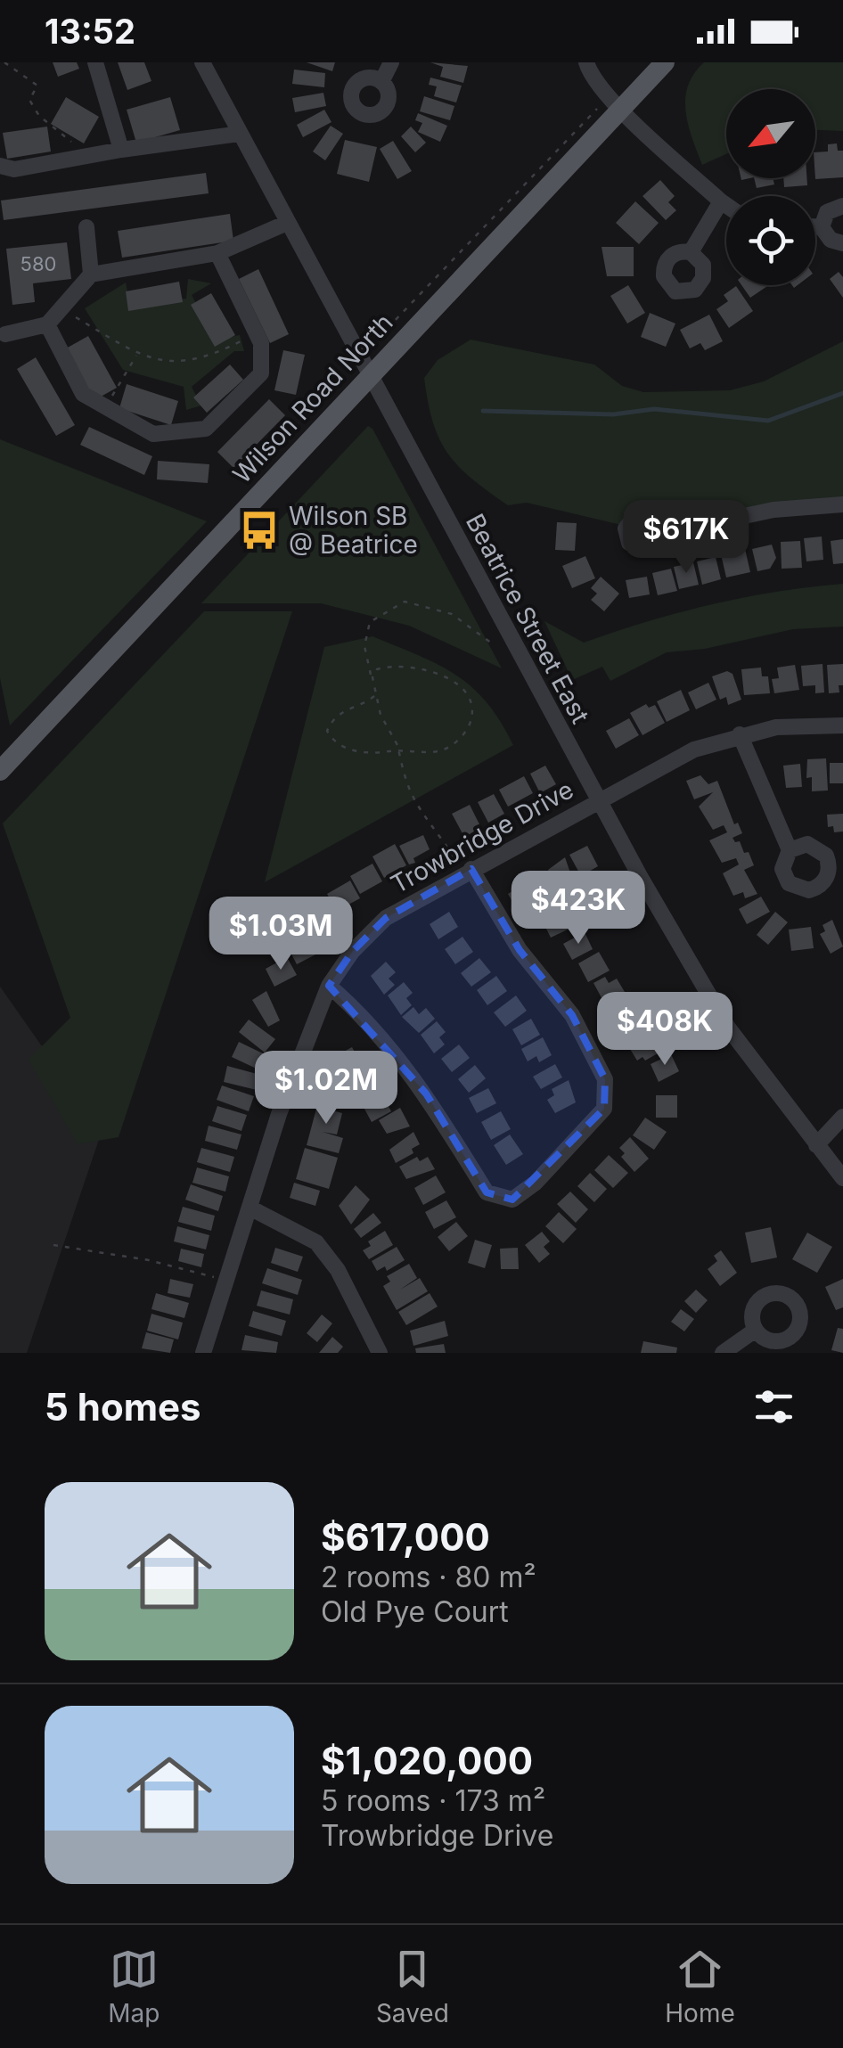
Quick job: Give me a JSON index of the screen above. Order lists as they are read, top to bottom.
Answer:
{
  "streets": {
    "main road": ["Wilson Road North"],
    "street": ["Beatrice Street East", "Trowbridge Drive"]
  },
  "crossings": [
    ["Wilson Road North", "Beatrice Street East"],
    ["Beatrice Street East", "Trowbridge Drive"]
  ],
  "places": {
    "bus stop": ["Wilson SB @ Beatrice"]
  },
  "house_numbers": ["580"],
  "north": "bottom left",
  "page": {
    "status": "13:52",
    "price": [
      "$617K",
      "$423K",
      "$1.03M",
      "$408K",
      "$1.02M"
    ],
    "heading": "5 homes",
    "list": [
      {
        "name": "$617,000",
        "note": "2 rooms · 80 m² · Old Pye Court"
      },
      {
        "name": "$1,020,000",
        "note": "5 rooms · 173 m² · Trowbridge Drive"
      }
    ],
    "tabs": ["Map", "Saved", "Home"]
  }
}
